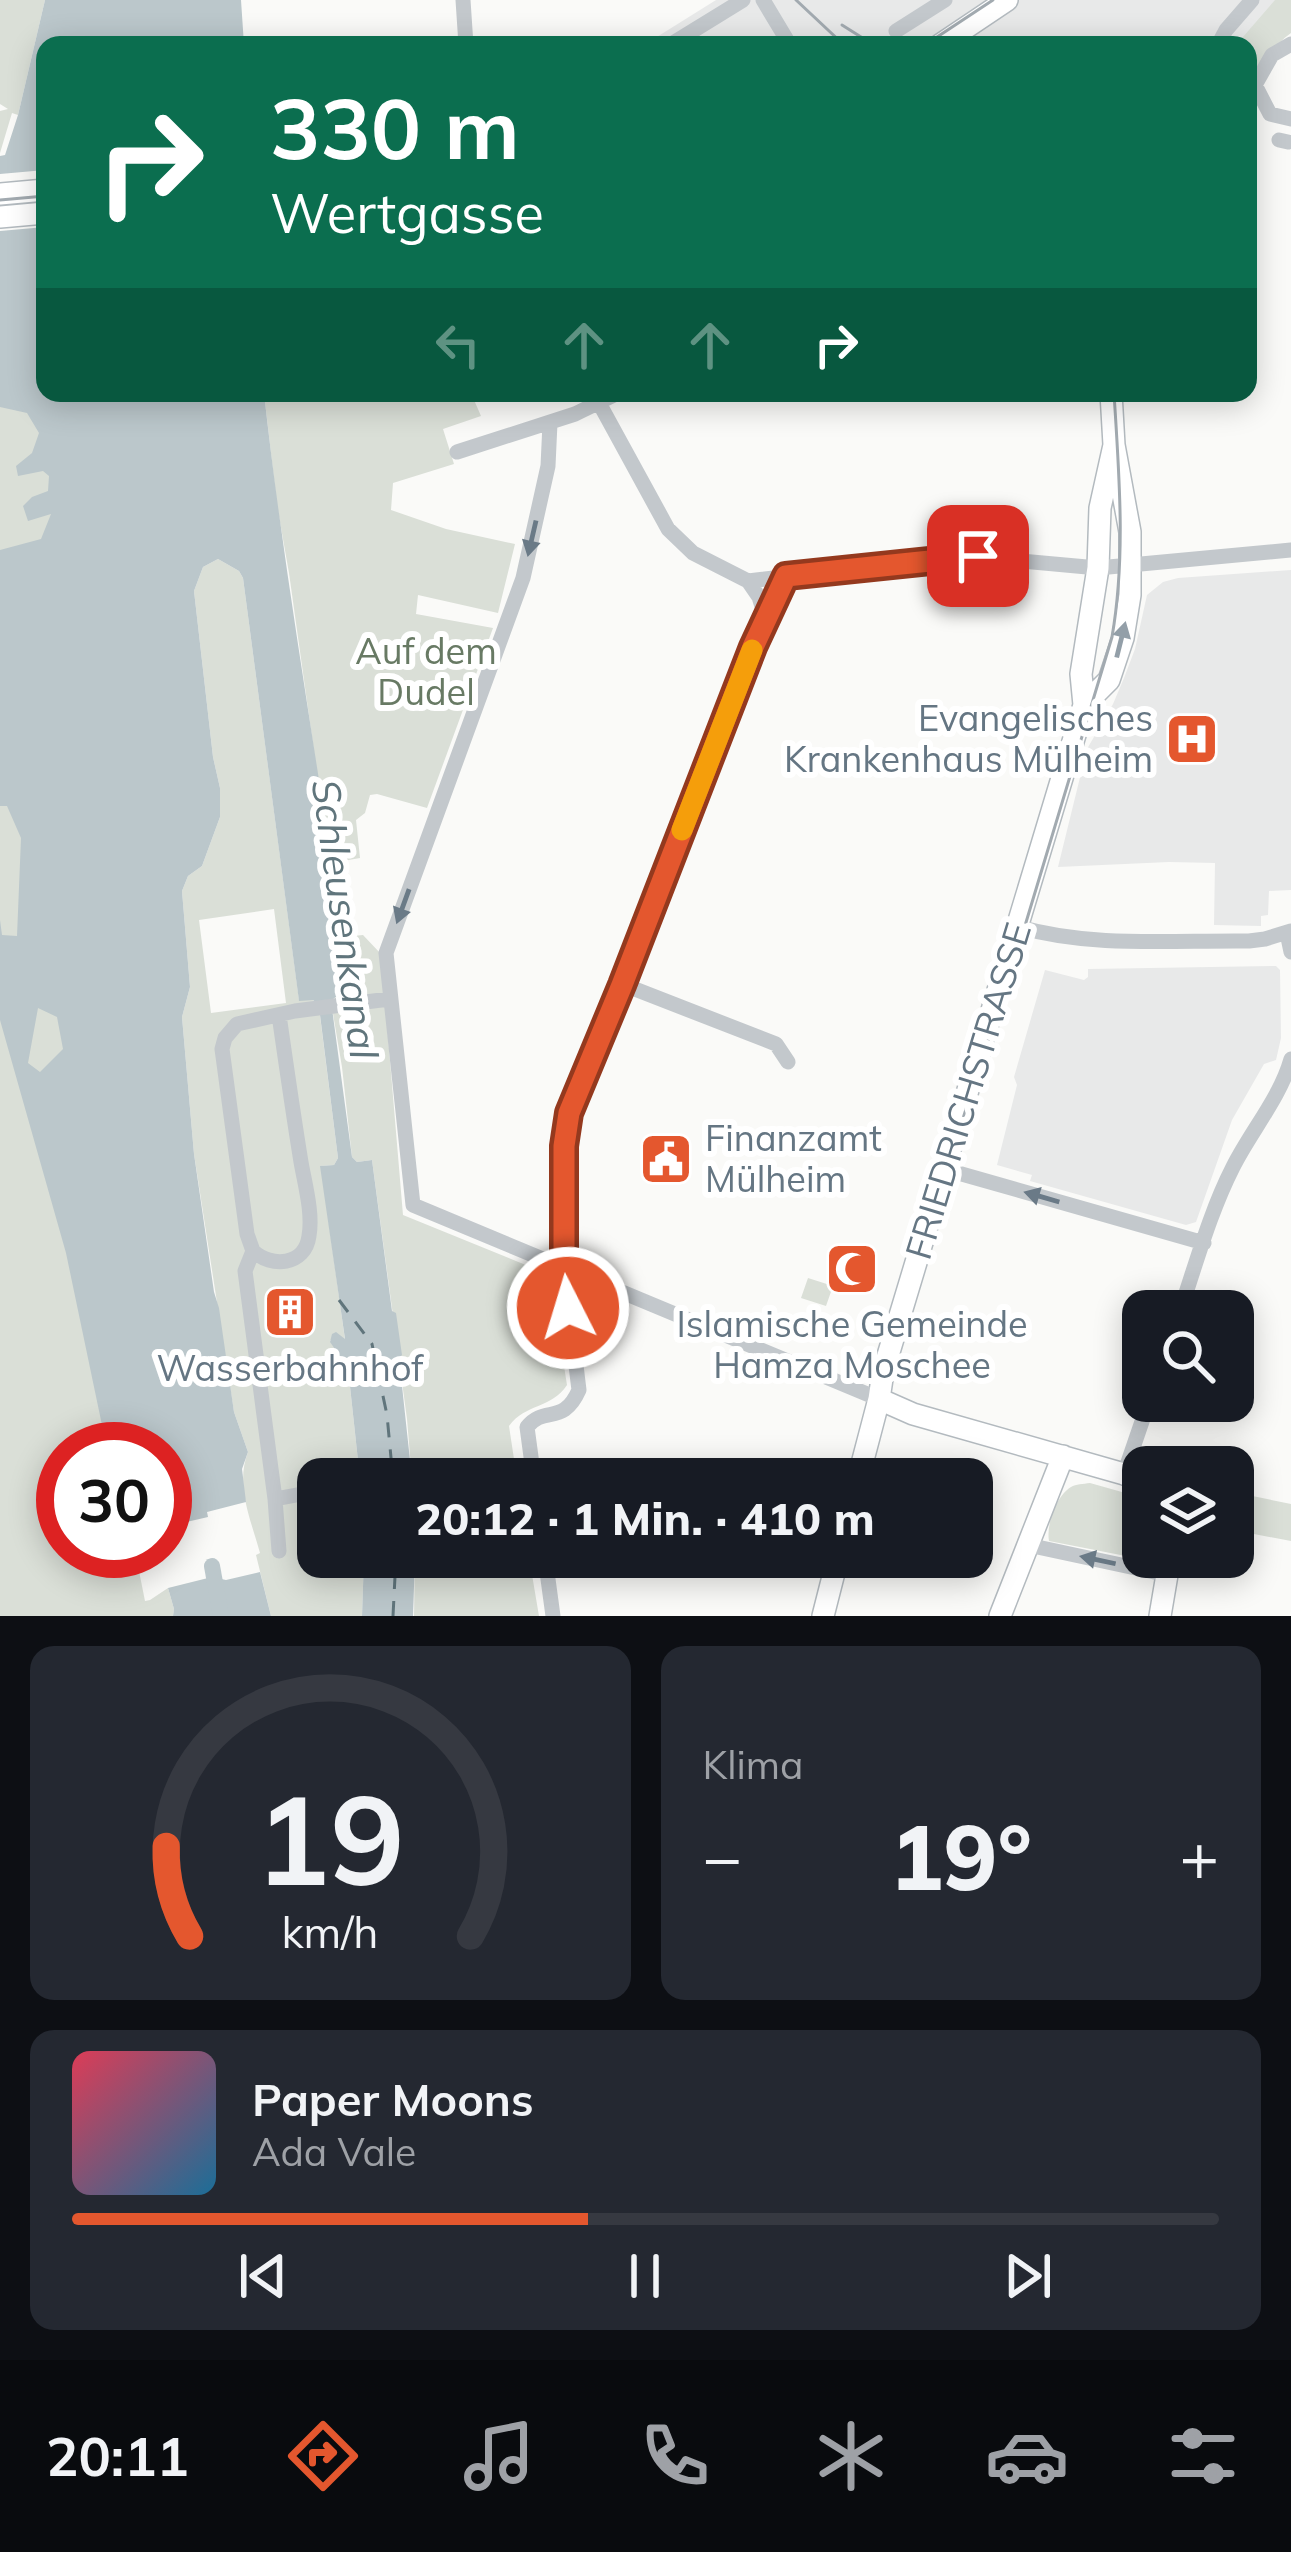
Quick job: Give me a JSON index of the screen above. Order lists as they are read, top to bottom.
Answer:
{
  "streets": {
    "main road": ["FRIEDRICHSTRASSE"]
  },
  "water": ["Schleusenkanal"],
  "parks": ["Auf dem Dudel"],
  "places": {
    "hospital": ["Evangelisches Krankenhaus Mülheim"],
    "public building": ["Finanzamt Mülheim"],
    "mosque": ["Islamische Gemeinde Hamza Moschee"],
    "building": ["Wasserbahnhof"]
  },
  "page": {
    "turn": ["330 m", "Wertgasse"],
    "limit": "30",
    "trip": "20:12 · 1 Min. · 410 m",
    "tile": "Klima",
    "heat": ["−", "19°", "+"],
    "song": ["Paper Moons", "Ada Vale"],
    "tabs": "20:11",
    "gauge": ["19", "km/h"]
  }
}
